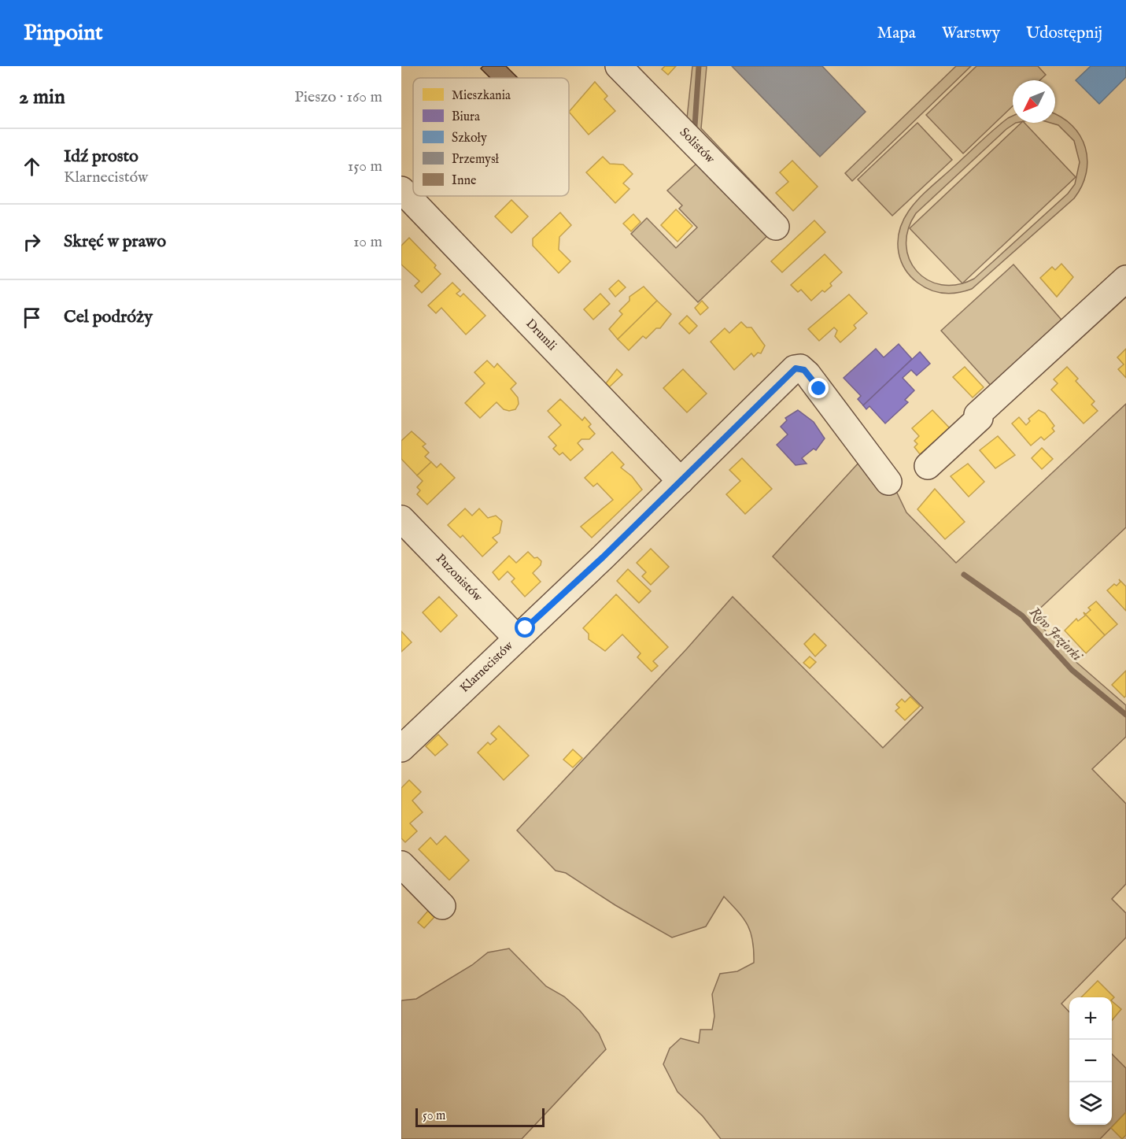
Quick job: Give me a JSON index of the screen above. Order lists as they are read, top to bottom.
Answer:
{
  "streets": {
    "street": [
      "Solistów",
      "Drumli",
      "Puzonistów",
      "Klarnecistów"
    ]
  },
  "crossings": [
    ["Drumli", "Klarnecistów"],
    ["Puzonistów", "Klarnecistów"]
  ],
  "water": ["Rów Jeziorki"],
  "legend": [
    "Mieszkania",
    "Biura",
    "Szkoły",
    "Przemysł",
    "Inne"
  ],
  "scale_bar": "50 m",
  "north": "bottom left",
  "page": {
    "header": "Pinpoint",
    "nav": ["Mapa", "Warstwy", "Udostępnij"],
    "heading": ["2 min", "Pieszo · 160 m"],
    "list": [
      ["Idź prosto", "Klarnecistów", "150 m"],
      ["Skręć w prawo", "10 m"],
      "Cel podróży"
    ],
    "map_buttons": ["+", "−"],
    "scale": "50 m"
  }
}
